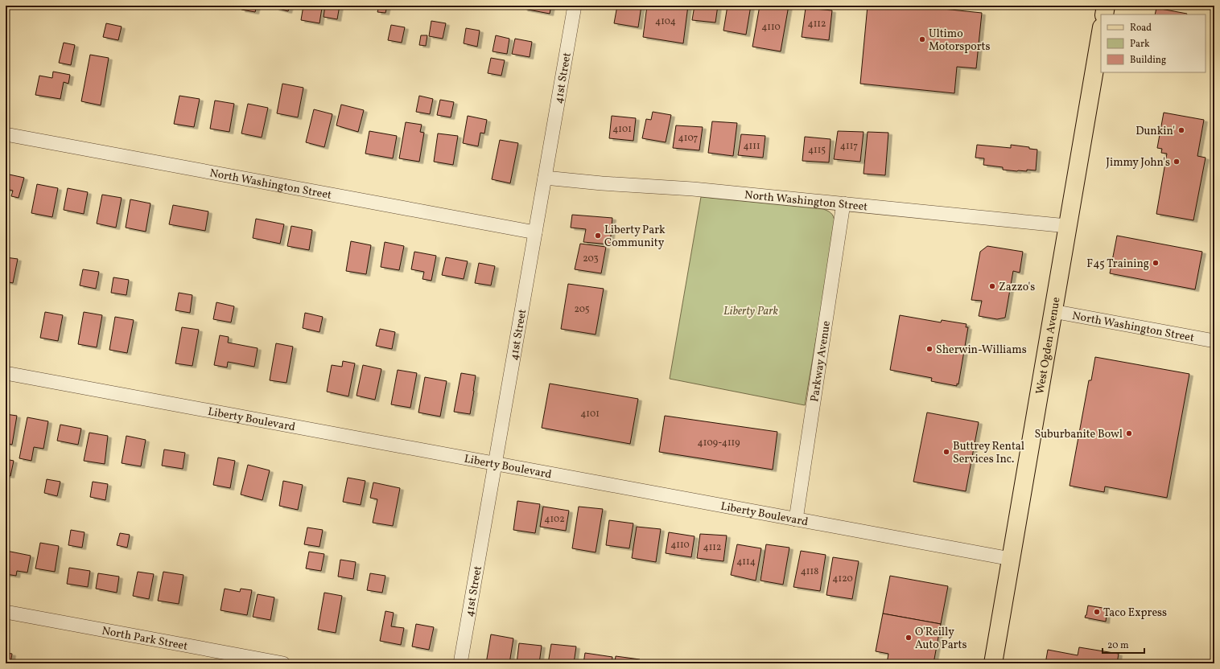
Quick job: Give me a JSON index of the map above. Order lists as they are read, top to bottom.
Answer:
{
  "streets": {
    "main road": ["West Ogden Avenue"],
    "street": [
      "41st Street",
      "North Washington Street",
      "Parkway Avenue",
      "Liberty Boulevard",
      "North Park Street"
    ]
  },
  "crossings": [
    ["41st Street", "North Washington Street"],
    ["41st Street", "Liberty Boulevard"],
    ["North Washington Street", "West Ogden Avenue"],
    ["North Washington Street", "Parkway Avenue"],
    ["West Ogden Avenue", "Liberty Boulevard"],
    ["Parkway Avenue", "Liberty Boulevard"]
  ],
  "parks": ["Liberty Park"],
  "places": [
    "Ultimo Motorsports",
    "Dunkin'",
    "Jimmy John's",
    "Liberty Park Community",
    "F45 Training",
    "Zazzo's",
    "Sherwin-Williams",
    "Suburbanite Bowl",
    "Buttrey Rental Services Inc.",
    "Taco Express",
    "O'Reilly Auto Parts"
  ],
  "house_numbers": [
    "4104",
    "4112",
    "4110",
    "4101",
    "4107",
    "4111",
    "4117",
    "4115",
    "203",
    "205",
    "4101",
    "4109-4119",
    "4102",
    "4110",
    "4112",
    "4114",
    "4118",
    "4120"
  ],
  "legend": ["Road", "Park", "Building"],
  "scale_bar": "20 m"
}
